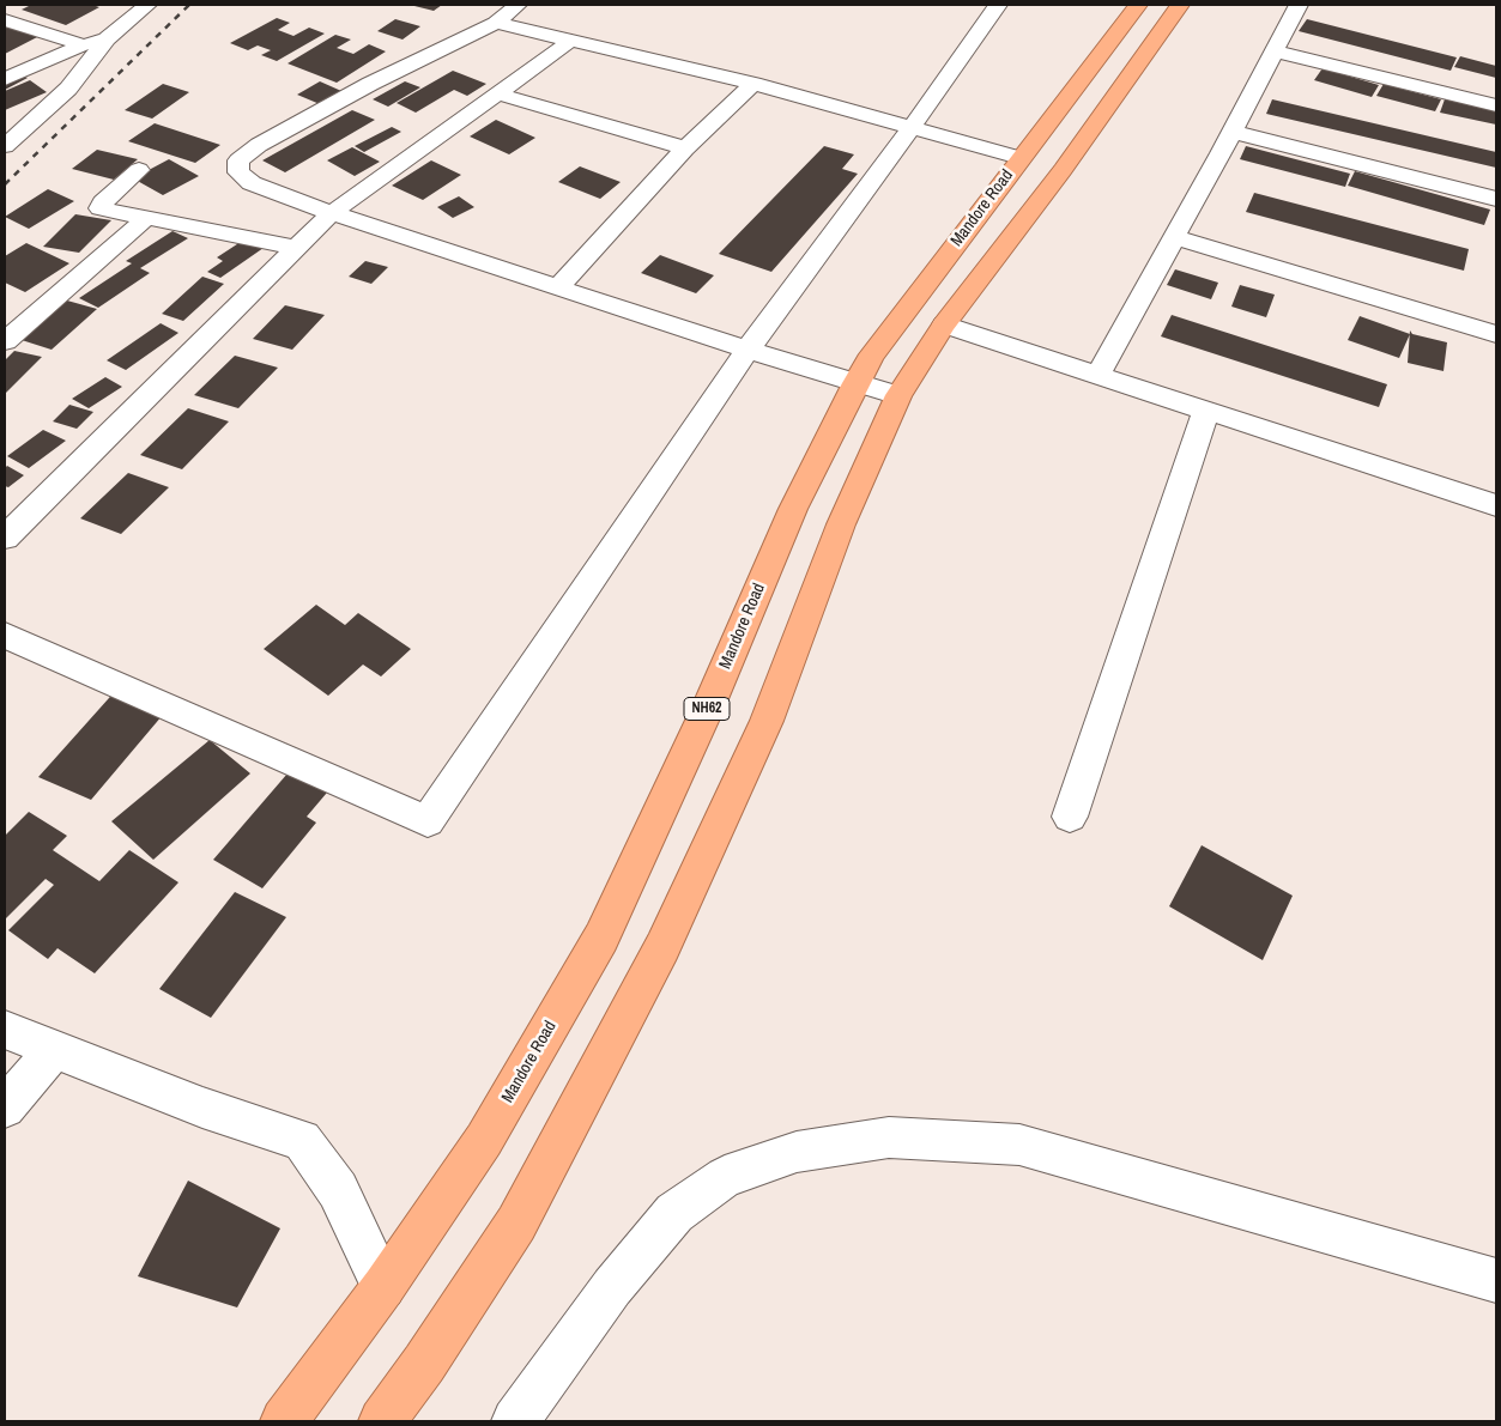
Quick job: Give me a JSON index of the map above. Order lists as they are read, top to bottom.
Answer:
{
  "streets": {
    "highway": ["Mandore Road", "NH62"]
  }
}
